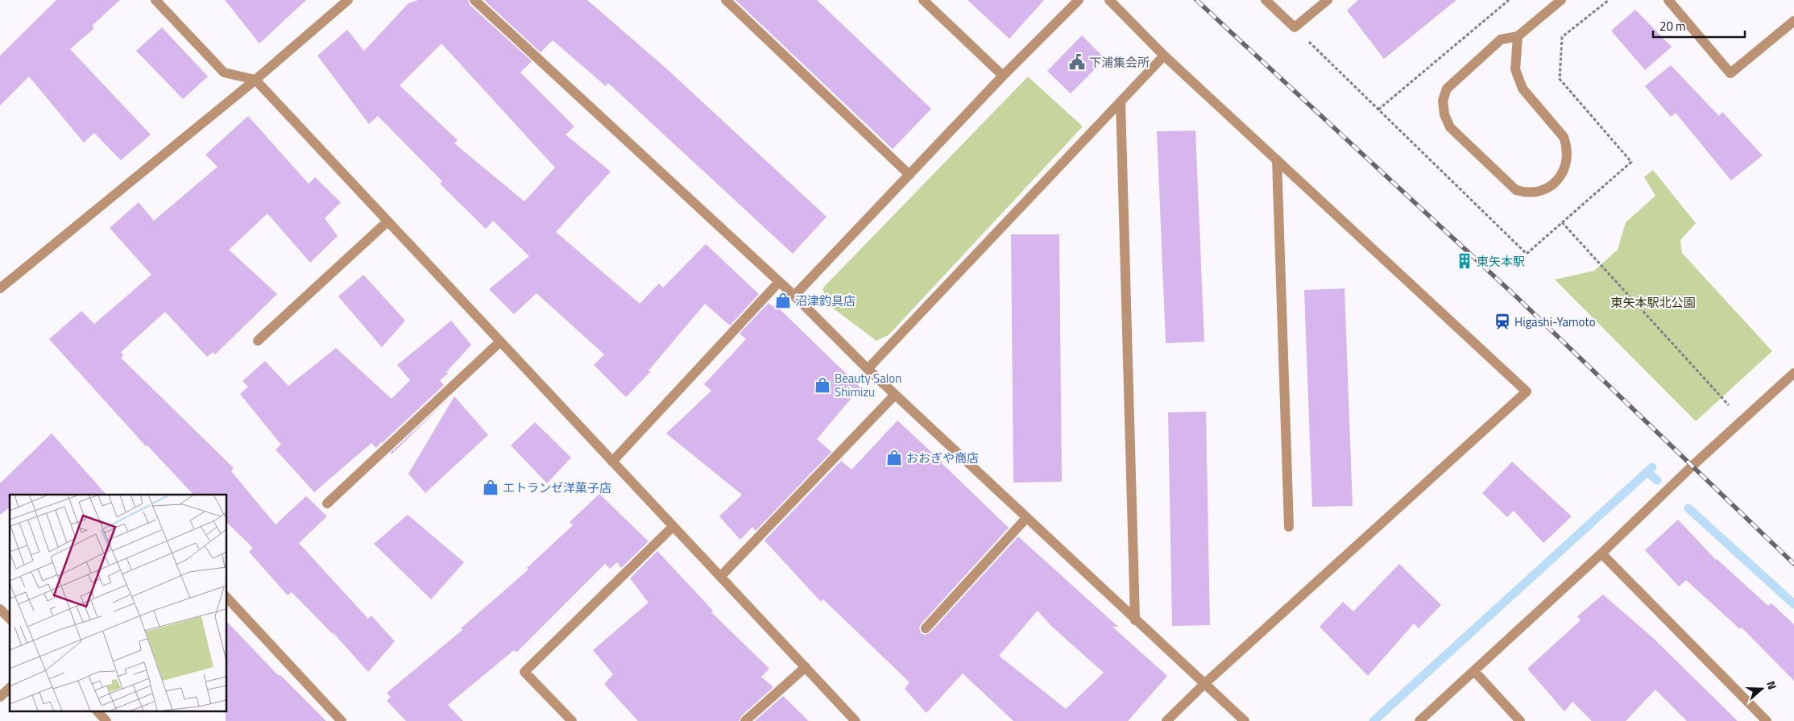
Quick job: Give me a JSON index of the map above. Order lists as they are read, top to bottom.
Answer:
{
  "parks": ["東矢本駅北公園"],
  "places": {
    "public building": ["下浦集会所"],
    "building": ["東矢本駅"],
    "shop": [
      "沼津釣具店",
      "Beauty Salon Shimizu",
      "おおぎや商店",
      "エトランゼ洋菓子店"
    ],
    "station": ["Higashi-Yamoto"]
  },
  "scale_bar": "20 m",
  "north": "right"
}
